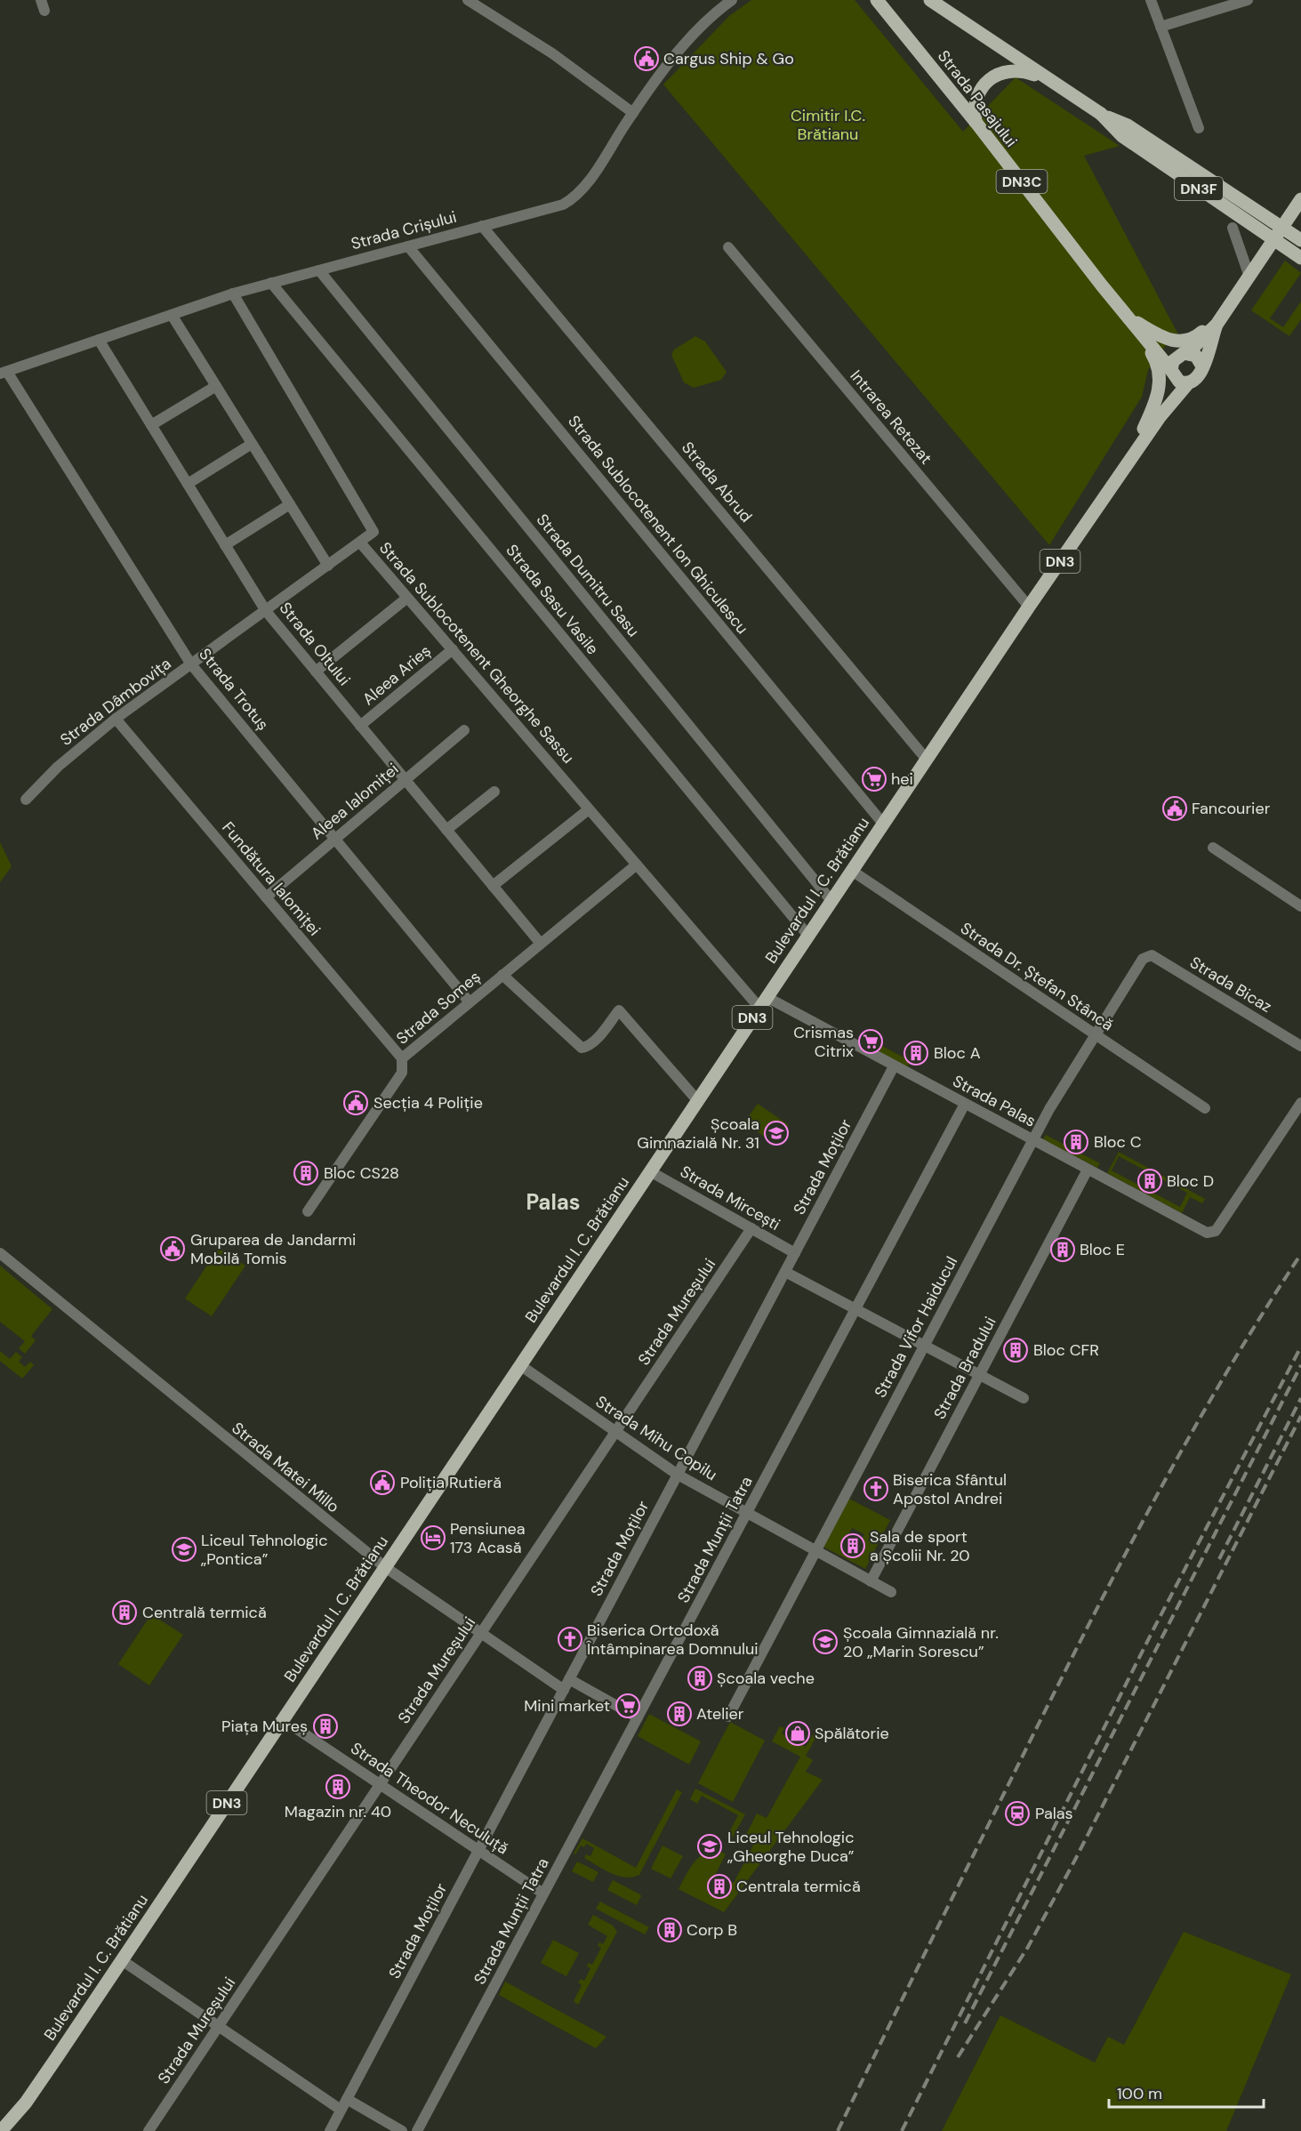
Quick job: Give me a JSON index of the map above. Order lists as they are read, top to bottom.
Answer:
{
  "streets": {
    "main road": [
      "Strada Pasajului",
      "DN3C",
      "DN3F",
      "DN3",
      "Bulevardul I. C. Brătianu"
    ],
    "street": [
      "Strada Crișului",
      "Intrarea Retezat",
      "Strada Abrud",
      "Strada Sublocotenent Ion Ghiculescu",
      "Strada Dumitru Sasu",
      "Strada Sasu Vasile",
      "Strada Oltului",
      "Strada Sublocotenent Gheorghe Sassu",
      "Aleea Arieș",
      "Strada Trotuș",
      "Strada Dâmbovița",
      "Aleea Ialomiței",
      "Fundătura Ialomiței",
      "Strada Dr. Ștefan Stâncă",
      "Strada Bicaz",
      "Strada Someș",
      "Strada Palas",
      "Strada Moților",
      "Strada Mircești",
      "Strada Mureșului",
      "Strada Vifor Haiducul",
      "Strada Bradului",
      "Strada Mihu Copilu",
      "Strada Matei Millo",
      "Strada Munții Tatra",
      "Strada Theodor Neculuță"
    ]
  },
  "crossings": [
    ["Strada Pasajului", "DN3"],
    ["Strada Pasajului", "Bulevardul I. C. Brătianu"],
    ["Strada Crișului", "Strada Abrud"],
    ["Strada Crișului", "Strada Sublocotenent Ion Ghiculescu"],
    ["Strada Crișului", "Strada Dumitru Sasu"],
    ["Strada Crișului", "Strada Sasu Vasile"],
    ["Strada Crișului", "Strada Oltului"],
    ["Strada Crișului", "Strada Sublocotenent Gheorghe Sassu"],
    ["Strada Crișului", "Strada Trotuș"],
    ["Intrarea Retezat", "Bulevardul I. C. Brătianu"],
    ["Strada Abrud", "Bulevardul I. C. Brătianu"],
    ["Strada Sublocotenent Ion Ghiculescu", "Bulevardul I. C. Brătianu"],
    ["DN3", "Bulevardul I. C. Brătianu"],
    ["Strada Dumitru Sasu", "Bulevardul I. C. Brătianu"],
    ["Strada Sasu Vasile", "Bulevardul I. C. Brătianu"],
    ["Strada Oltului", "Aleea Arieș"],
    ["Strada Oltului", "Strada Dâmbovița"],
    ["Strada Oltului", "Aleea Ialomiței"],
    ["Strada Oltului", "Strada Someș"],
    ["Strada Sublocotenent Gheorghe Sassu", "Aleea Arieș"],
    ["Strada Sublocotenent Gheorghe Sassu", "Strada Dâmbovița"],
    ["Strada Sublocotenent Gheorghe Sassu", "Bulevardul I. C. Brătianu"],
    ["Strada Sublocotenent Gheorghe Sassu", "Strada Someș"],
    ["Strada Sublocotenent Gheorghe Sassu", "Strada Palas"],
    ["Strada Trotuș", "Strada Dâmbovița"],
    ["Strada Trotuș", "Aleea Ialomiței"],
    ["Strada Trotuș", "Strada Someș"],
    ["Strada Dâmbovița", "Fundătura Ialomiței"],
    ["Aleea Ialomiței", "Fundătura Ialomiței"],
    ["Fundătura Ialomiței", "Strada Someș"],
    ["Bulevardul I. C. Brătianu", "Strada Dr. Ștefan Stâncă"],
    ["Bulevardul I. C. Brătianu", "Strada Palas"],
    ["Bulevardul I. C. Brătianu", "Strada Mircești"],
    ["Bulevardul I. C. Brătianu", "Strada Mihu Copilu"],
    ["Bulevardul I. C. Brătianu", "Strada Matei Millo"],
    ["Strada Dr. Ștefan Stâncă", "Strada Vifor Haiducul"],
    ["Strada Bicaz", "Strada Vifor Haiducul"],
    ["Strada Palas", "Strada Moților"],
    ["Strada Palas", "Strada Vifor Haiducul"],
    ["Strada Palas", "Strada Bradului"],
    ["Strada Palas", "Strada Munții Tatra"],
    ["Strada Moților", "Strada Mircești"],
    ["Strada Moților", "Strada Mihu Copilu"],
    ["Strada Moților", "Strada Matei Millo"],
    ["Strada Moților", "Strada Theodor Neculuță"],
    ["Strada Mircești", "Strada Mureșului"],
    ["Strada Mureșului", "Strada Mihu Copilu"],
    ["Strada Mureșului", "Strada Matei Millo"],
    ["Strada Mureșului", "Strada Theodor Neculuță"],
    ["Strada Vifor Haiducul", "Strada Mihu Copilu"],
    ["Strada Bradului", "Strada Mihu Copilu"],
    ["Strada Mihu Copilu", "Strada Munții Tatra"],
    ["Strada Munții Tatra", "Strada Theodor Neculuță"]
  ],
  "districts": ["Palas"],
  "parks": ["Cimitir I.C. Brătianu"],
  "places": {
    "public building": [
      "Cargus Ship & Go",
      "Fancourier",
      "Secția 4 Poliție",
      "Gruparea de Jandarmi Mobilă Tomis",
      "Poliția Rutieră"
    ],
    "supermarket": ["hei", "Crismas Citrix", "Mini market"],
    "building": [
      "Bloc A",
      "Bloc C",
      "Bloc CS28",
      "Bloc D",
      "Bloc E",
      "Bloc CFR",
      "Sala de sport a Școlii Nr. 20",
      "Centrală termică",
      "Școala veche",
      "Atelier",
      "Piața Mureș",
      "Magazin nr. 40",
      "Centrala termică",
      "Corp B"
    ],
    "school or university": [
      "Școala Gimnazială Nr. 31",
      "Liceul Tehnologic „Pontica”",
      "Școala Gimnazială nr. 20 „Marin Sorescu”",
      "Liceul Tehnologic „Gheorghe Duca”"
    ],
    "church": ["Biserica Sfântul Apostol Andrei", "Biserica Ortodoxă Întâmpinarea Domnului"],
    "hotel": ["Pensiunea 173 Acasă"],
    "shop": ["Spălătorie"],
    "station": ["Palas"]
  },
  "scale_bar": "100 m"
}
